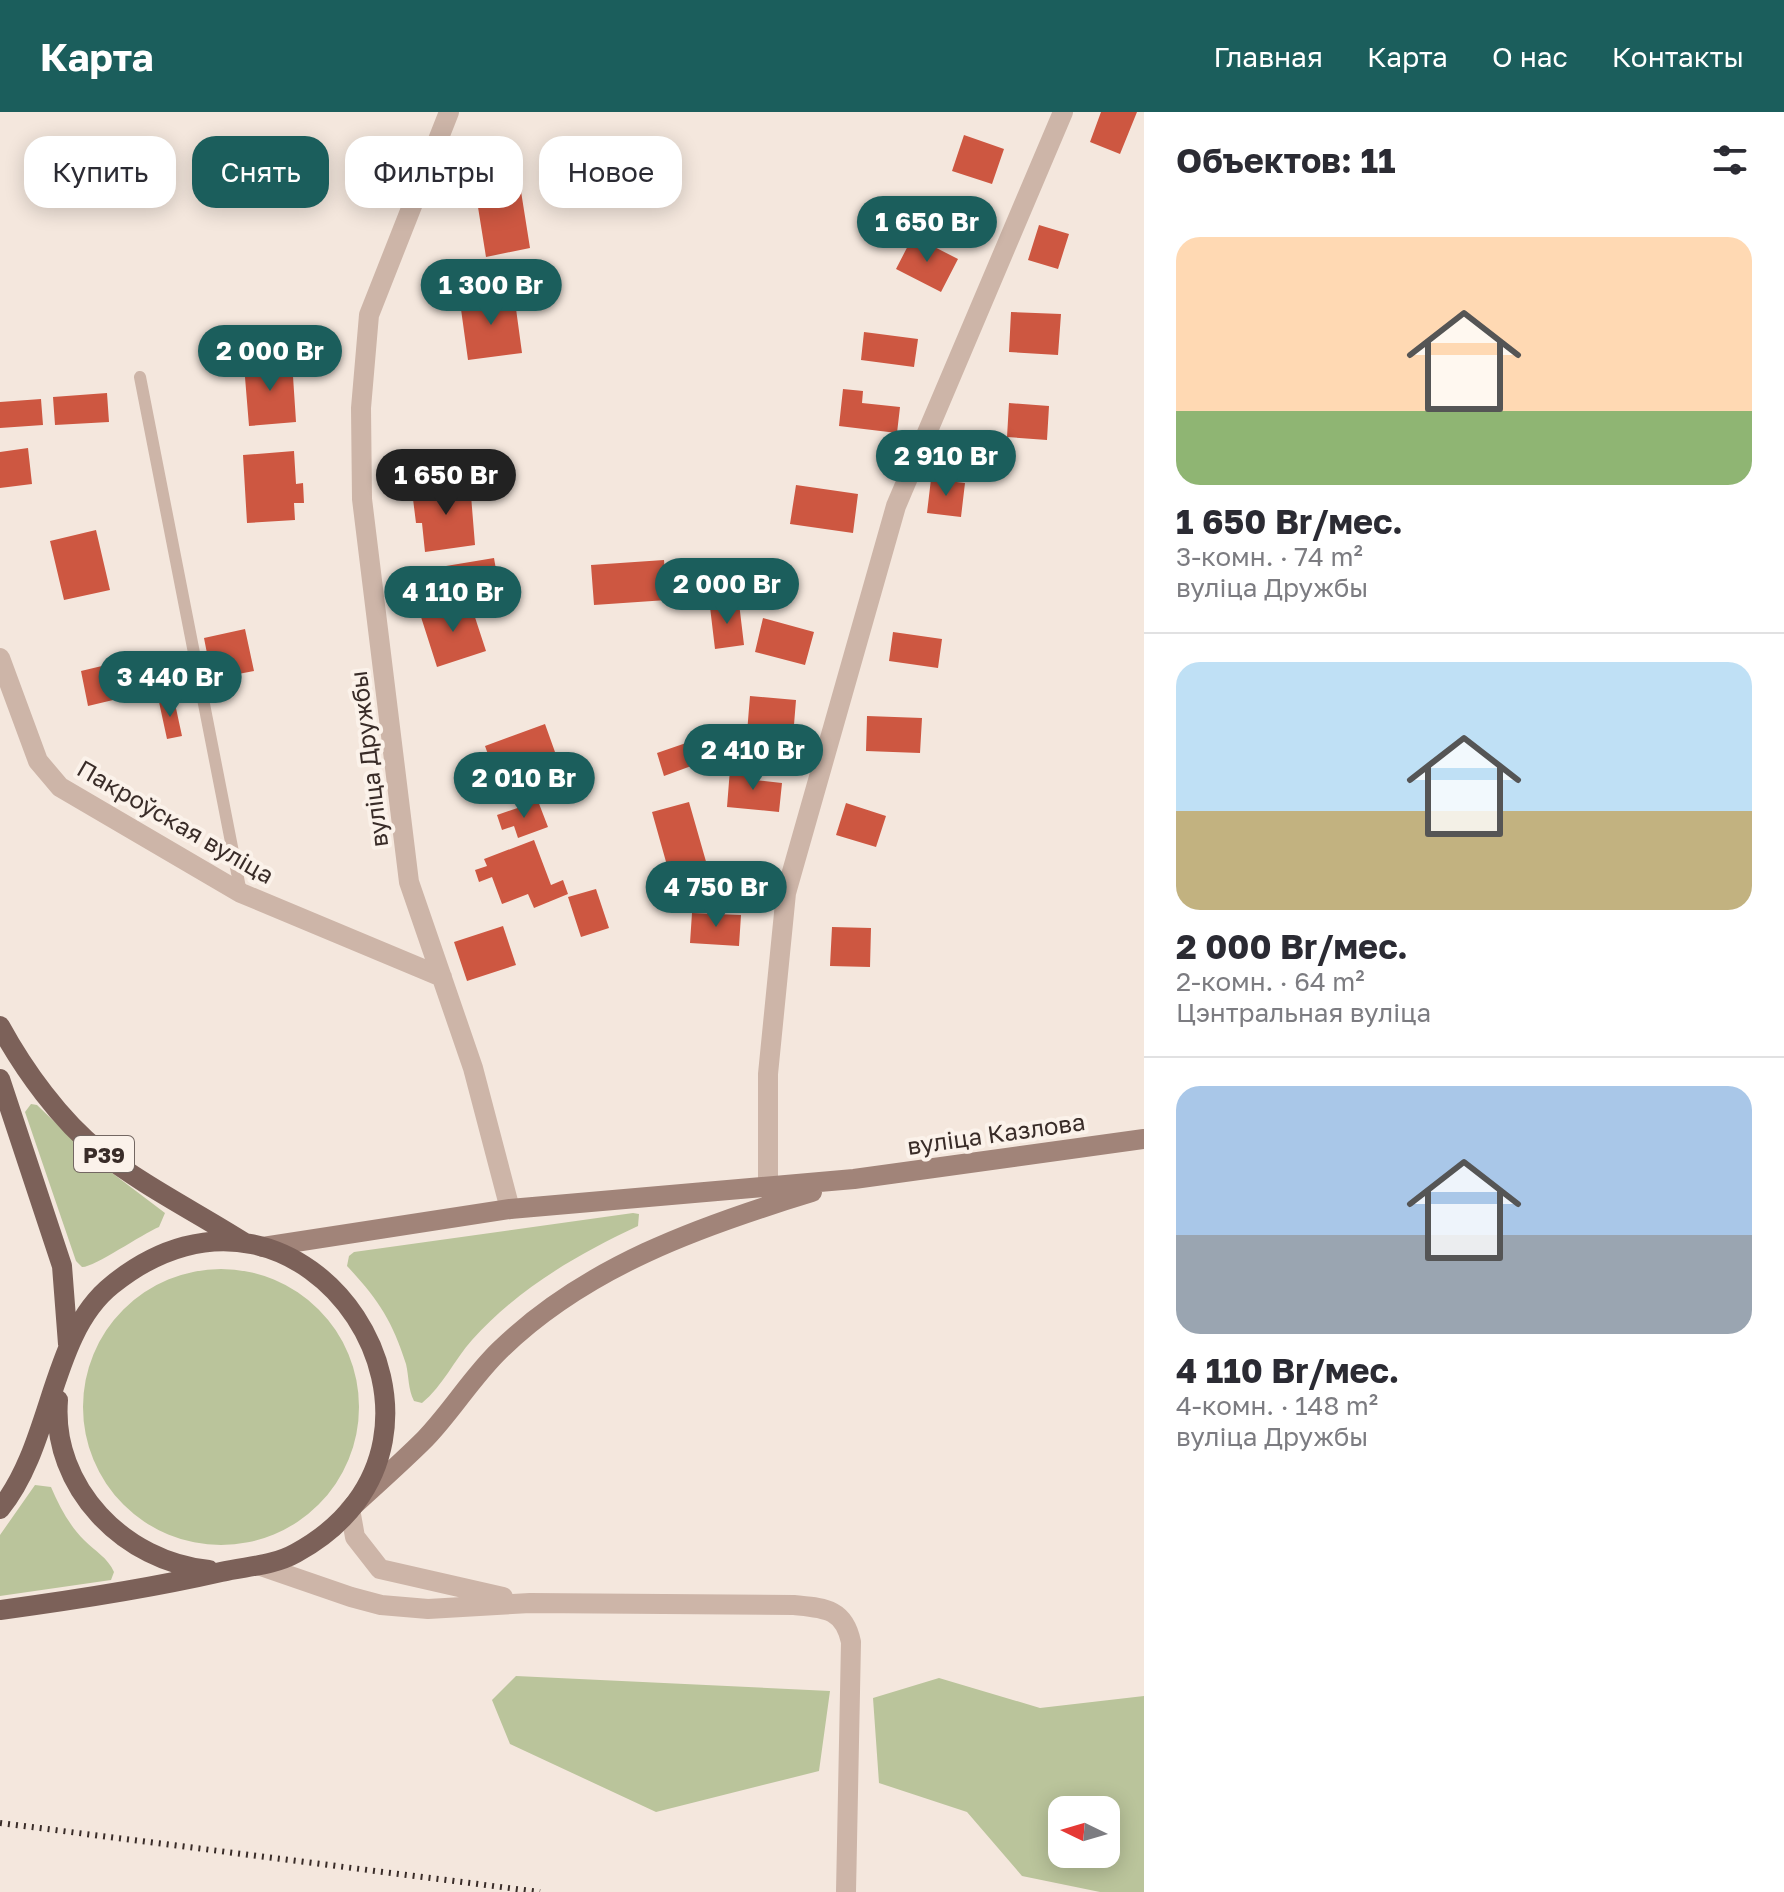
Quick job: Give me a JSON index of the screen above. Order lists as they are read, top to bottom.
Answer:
{
  "streets": {
    "main road": ["вуліца Казлова", "Р39"],
    "street": ["вуліца Дружбы", "Пакроўская вуліца"]
  },
  "crossings": [
    ["вуліца Дружбы", "Пакроўская вуліца"]
  ],
  "north": "left",
  "page": {
    "header": "Карта",
    "nav": [
      "Главная",
      "Карта",
      "О нас",
      "Контакты"
    ],
    "heading": "Объектов: 11",
    "chip": [
      "Купить",
      "Снять",
      "Фильтры",
      "Новое"
    ],
    "price": [
      "1 650 Br",
      "1 300 Br",
      "2 000 Br",
      "2 910 Br",
      "1 650 Br",
      "2 000 Br",
      "4 110 Br",
      "3 440 Br",
      "2 410 Br",
      "2 010 Br",
      "4 750 Br"
    ],
    "list": [
      {
        "name": "1 650 Br/мес.",
        "note": "3-комн. · 74 m² · вуліца Дружбы"
      },
      {
        "name": "2 000 Br/мес.",
        "note": "2-комн. · 64 m² · Цэнтральная вуліца"
      },
      {
        "name": "4 110 Br/мес.",
        "note": "4-комн. · 148 m² · вуліца Дружбы"
      }
    ]
  }
}
